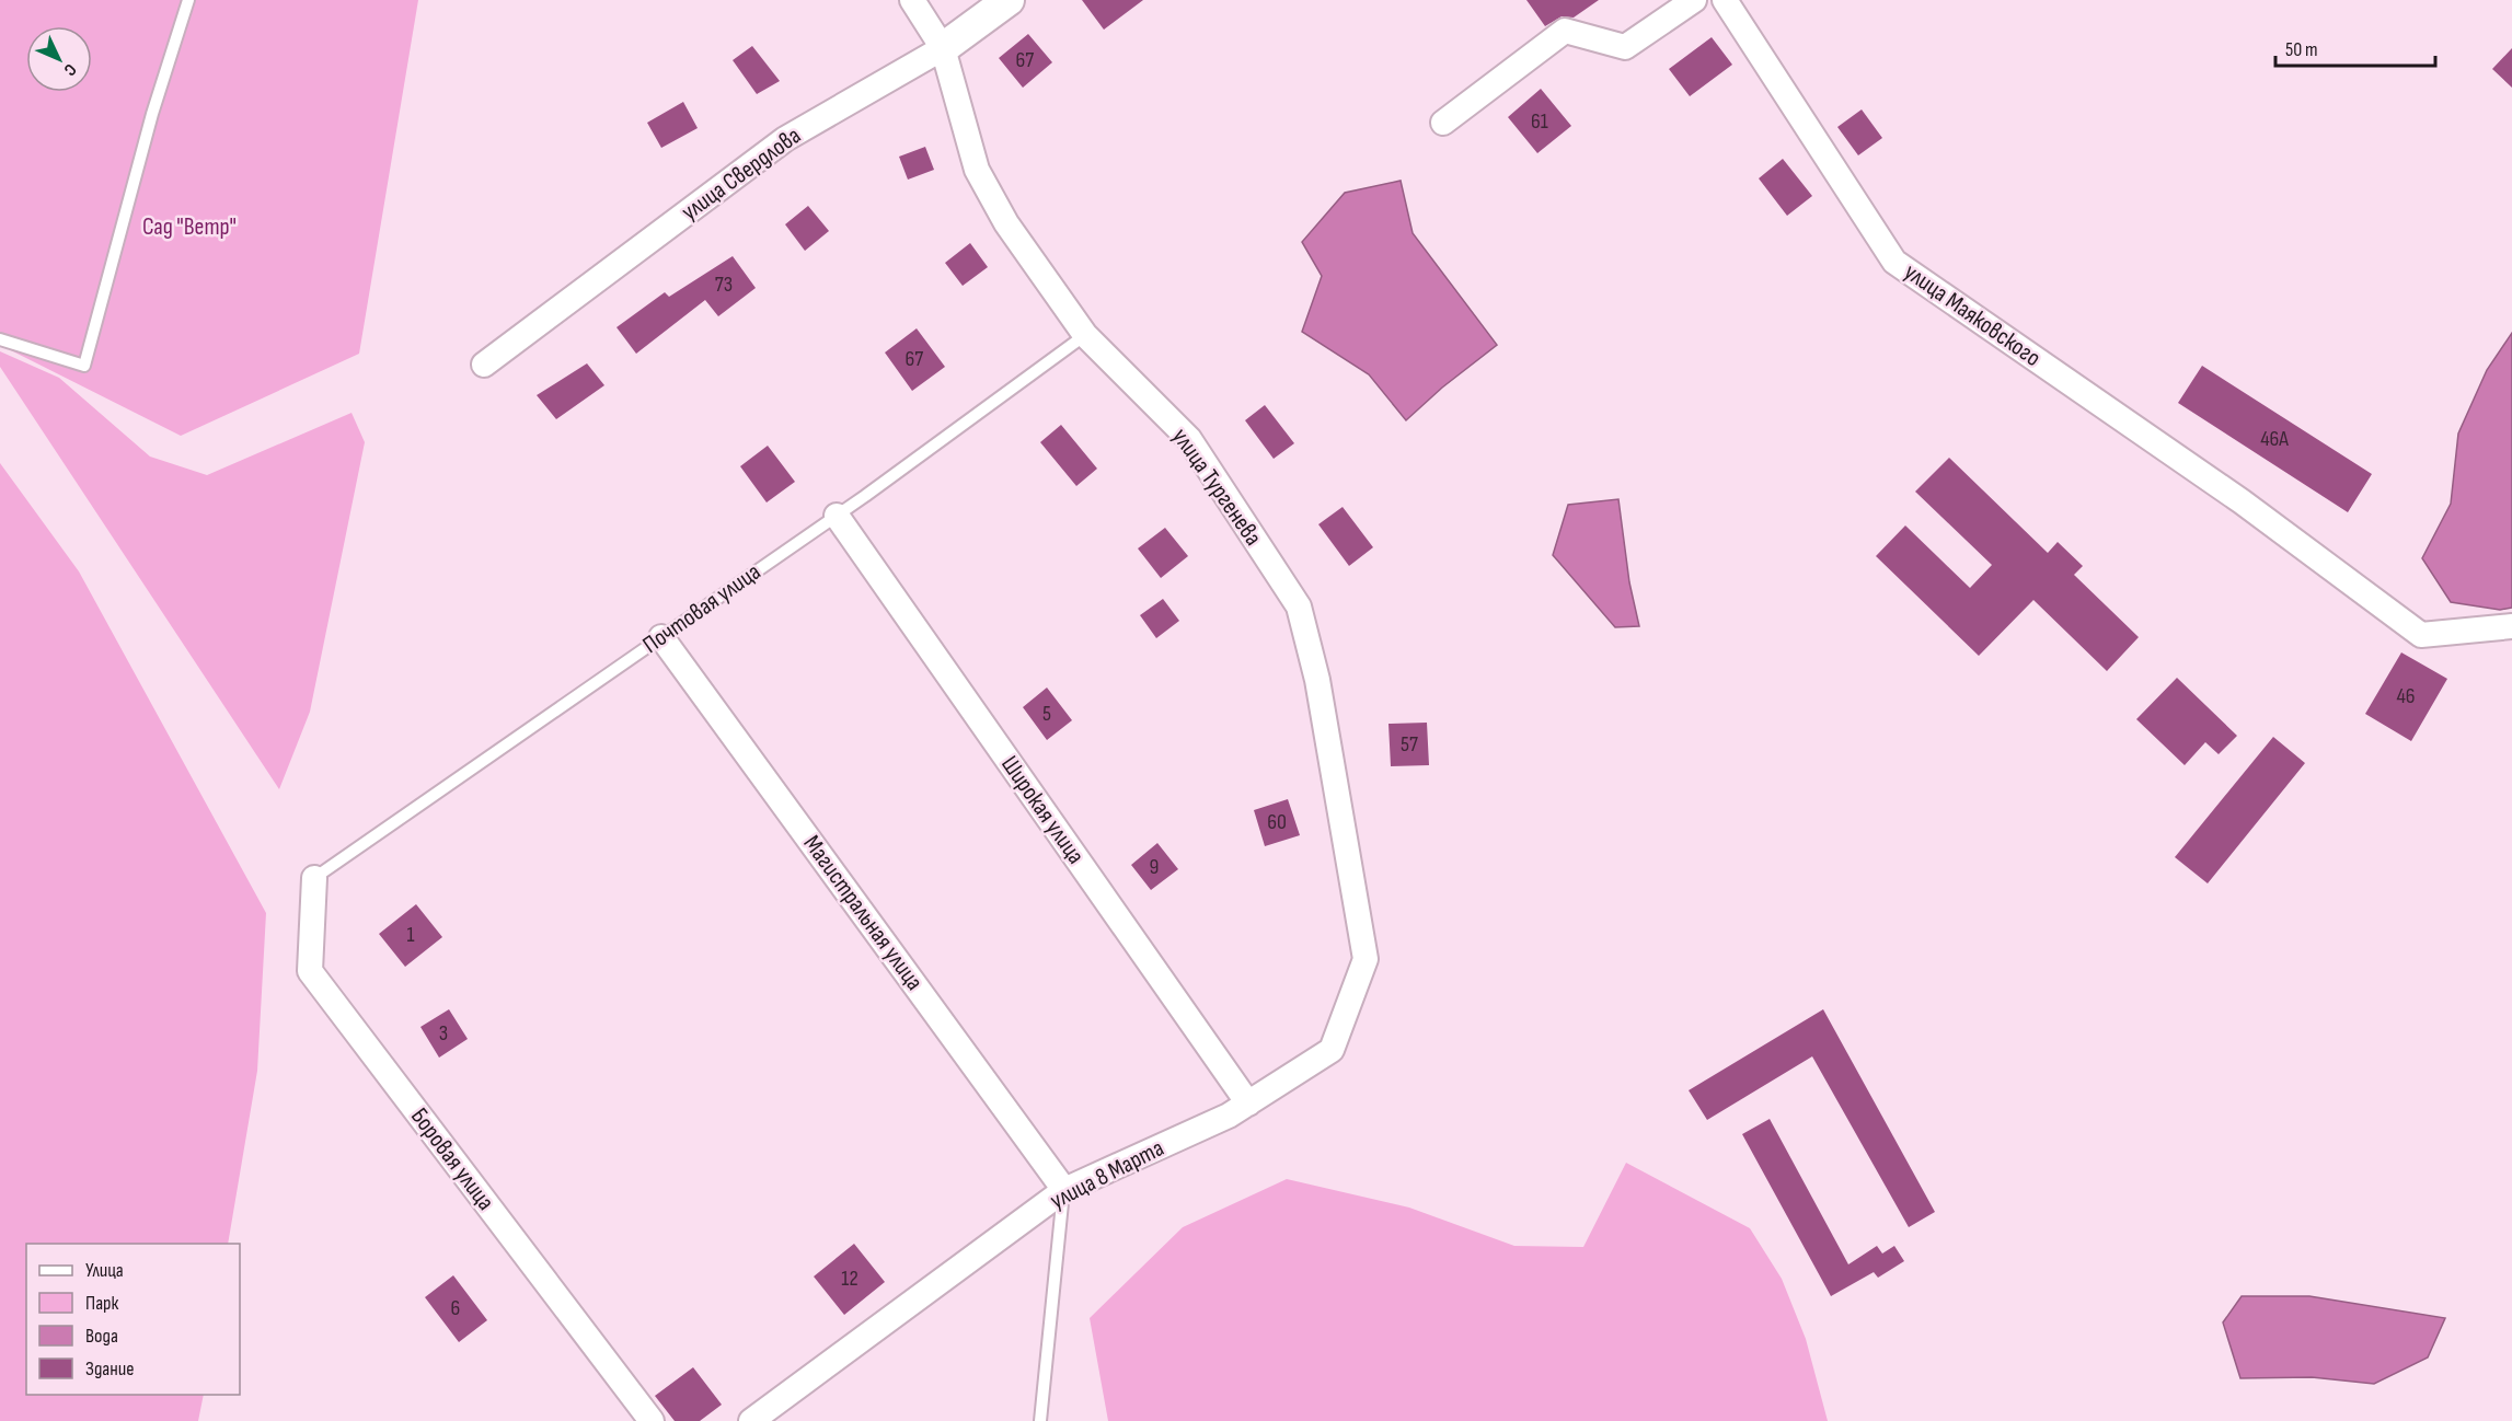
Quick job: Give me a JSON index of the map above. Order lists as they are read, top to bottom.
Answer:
{
  "streets": {
    "street": [
      "улица Свердлова",
      "улица Маяковского",
      "улица Тургенева",
      "Широкая улица",
      "Магистральная улица",
      "Боровая улица",
      "улица 8 Марта"
    ],
    "lane": ["Почтовая улица"]
  },
  "crossings": [
    ["улица Свердлова", "улица Тургенева"],
    ["улица Тургенева", "Почтовая улица"],
    ["улица Тургенева", "улица 8 Марта"],
    ["Почтовая улица", "Широкая улица"],
    ["Почтовая улица", "Магистральная улица"],
    ["Почтовая улица", "Боровая улица"],
    ["Широкая улица", "улица 8 Марта"],
    ["Магистральная улица", "улица 8 Марта"]
  ],
  "parks": ["Сад \"Ветр\""],
  "house_numbers": [
    "67",
    "61",
    "73",
    "67",
    "46А",
    "46",
    "5",
    "57",
    "60",
    "9",
    "1",
    "3",
    "12",
    "6"
  ],
  "legend": [
    "Улица",
    "Парк",
    "Вода",
    "Здание"
  ],
  "scale_bar": "50 m",
  "north": "bottom right"
}
